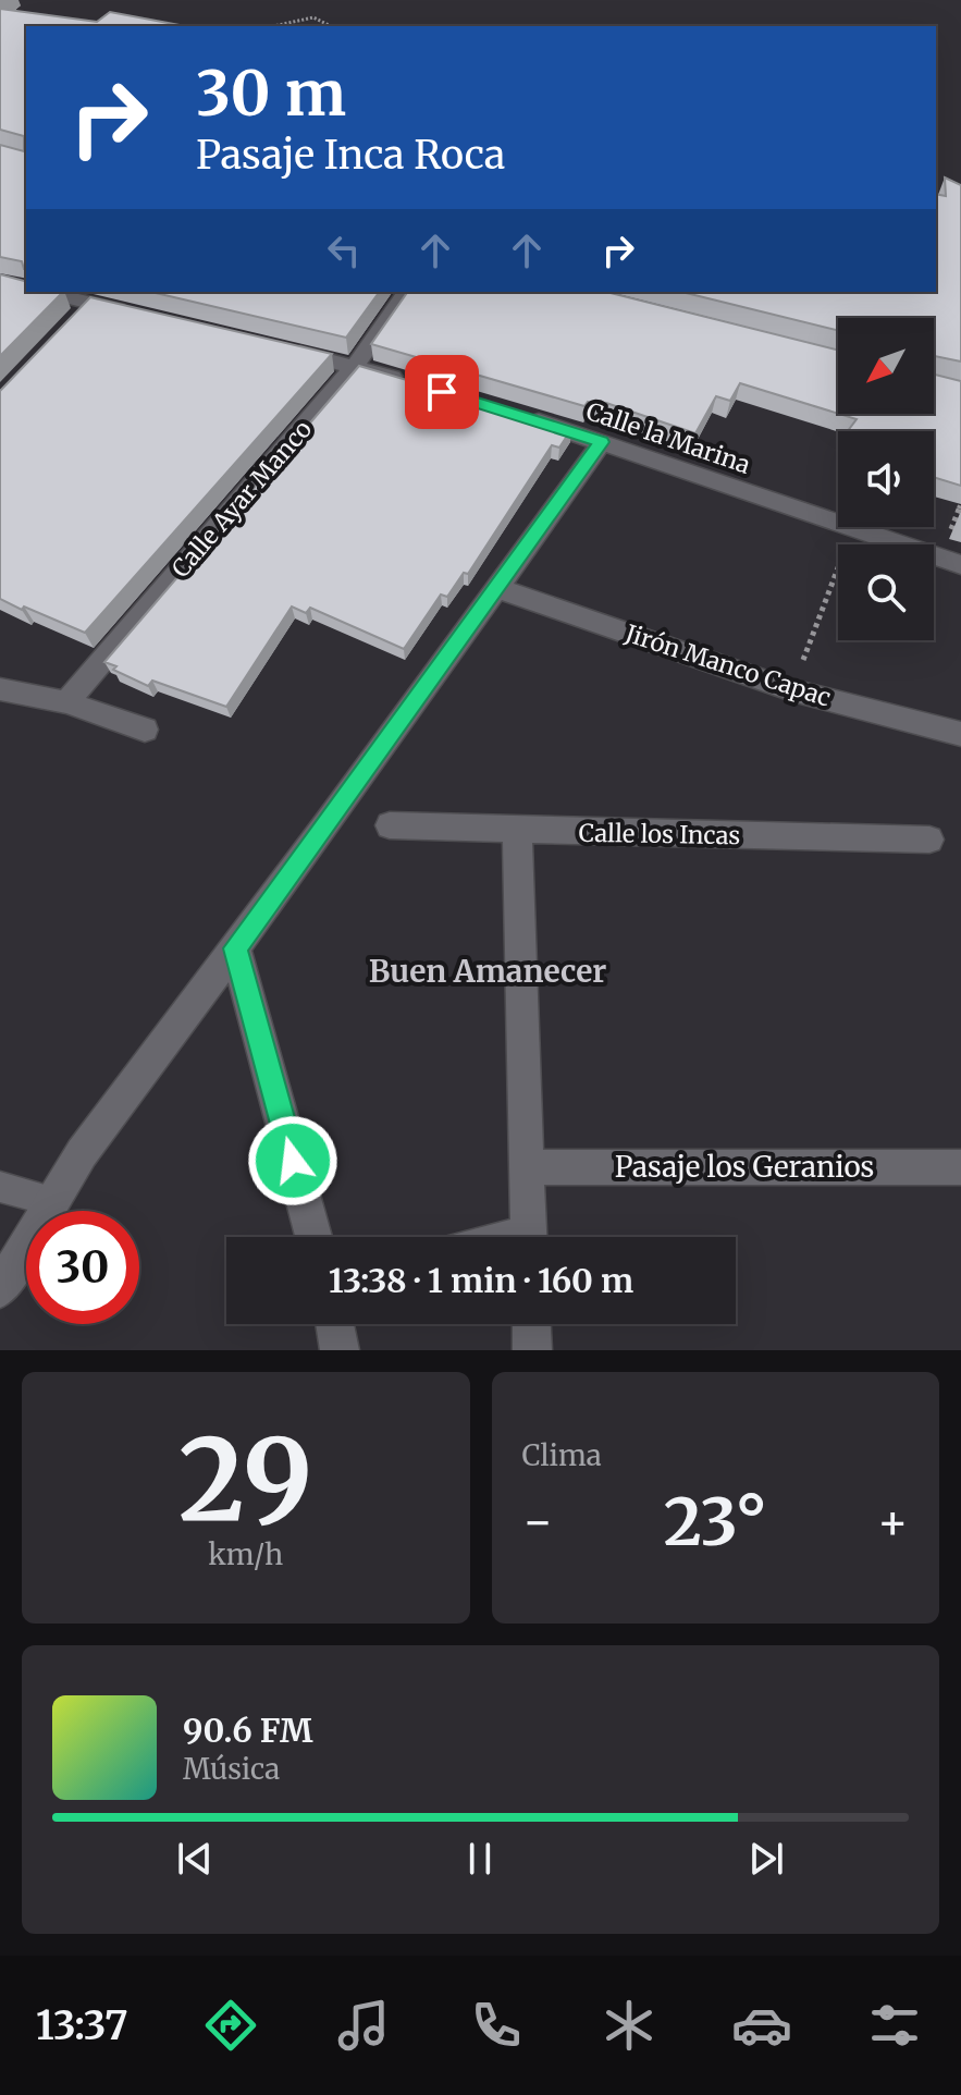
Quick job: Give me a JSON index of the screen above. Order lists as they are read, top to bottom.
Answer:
{
  "streets": {
    "street": [
      "Calle la Marina",
      "Calle Ayar Manco",
      "Jirón Manco Capac",
      "Calle los Incas",
      "Pasaje los Geranios"
    ]
  },
  "districts": ["Buen Amanecer"],
  "north": "bottom left",
  "page": {
    "turn": ["30 m", "Pasaje Inca Roca"],
    "limit": "30",
    "trip": "13:38 · 1 min · 160 m",
    "tile": [
      ["29", "km/h"],
      "Clima"
    ],
    "heat": ["−", "23°", "+"],
    "song": ["90.6 FM", "Música"],
    "tabs": "13:37"
  }
}
